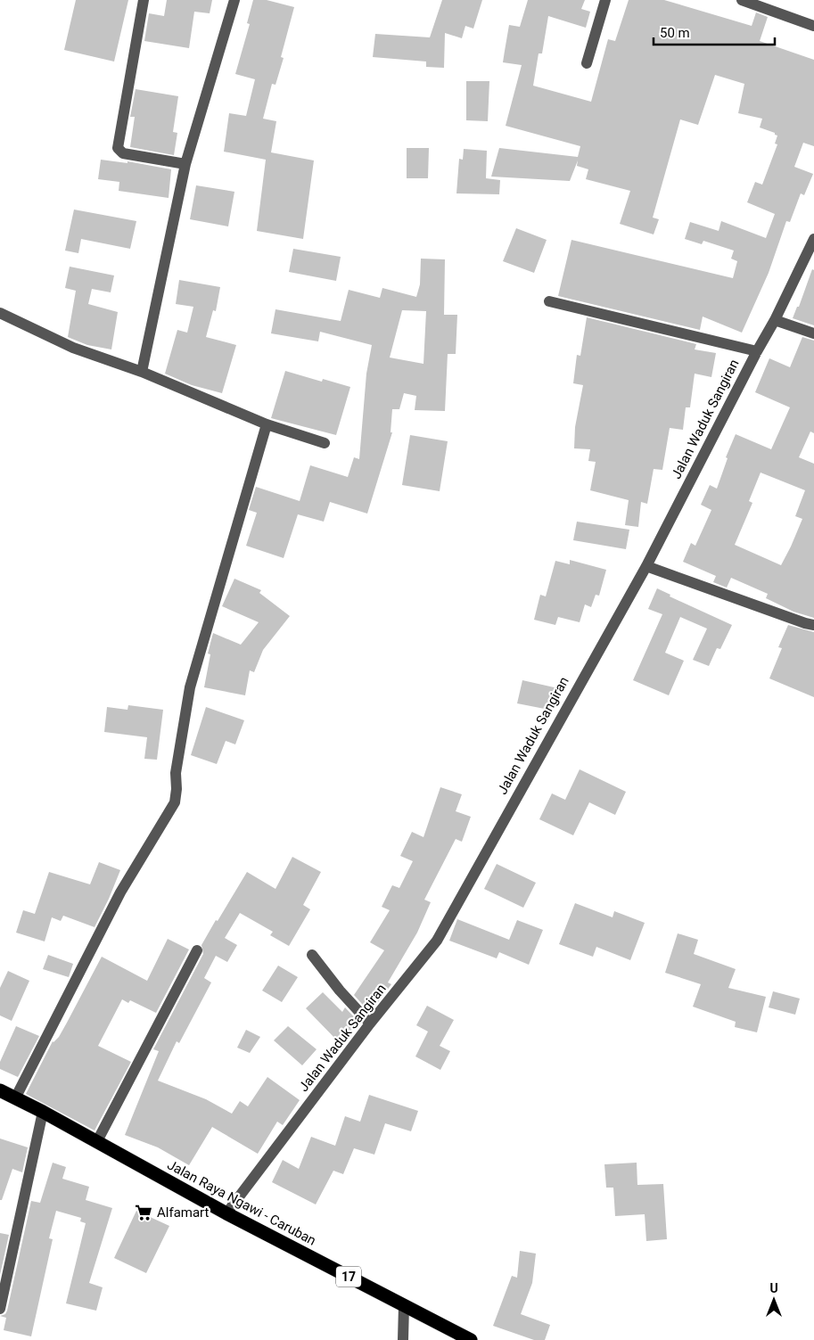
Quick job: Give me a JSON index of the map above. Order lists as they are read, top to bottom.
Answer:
{
  "streets": {
    "highway": ["Jalan Raya Ngawi - Caruban", "17"],
    "street": ["Jalan Waduk Sangiran"]
  },
  "crossings": [
    ["Jalan Waduk Sangiran", "Jalan Raya Ngawi - Caruban"]
  ],
  "places": {
    "supermarket": ["Alfamart"]
  },
  "scale_bar": "50 m",
  "north": "top"
}
